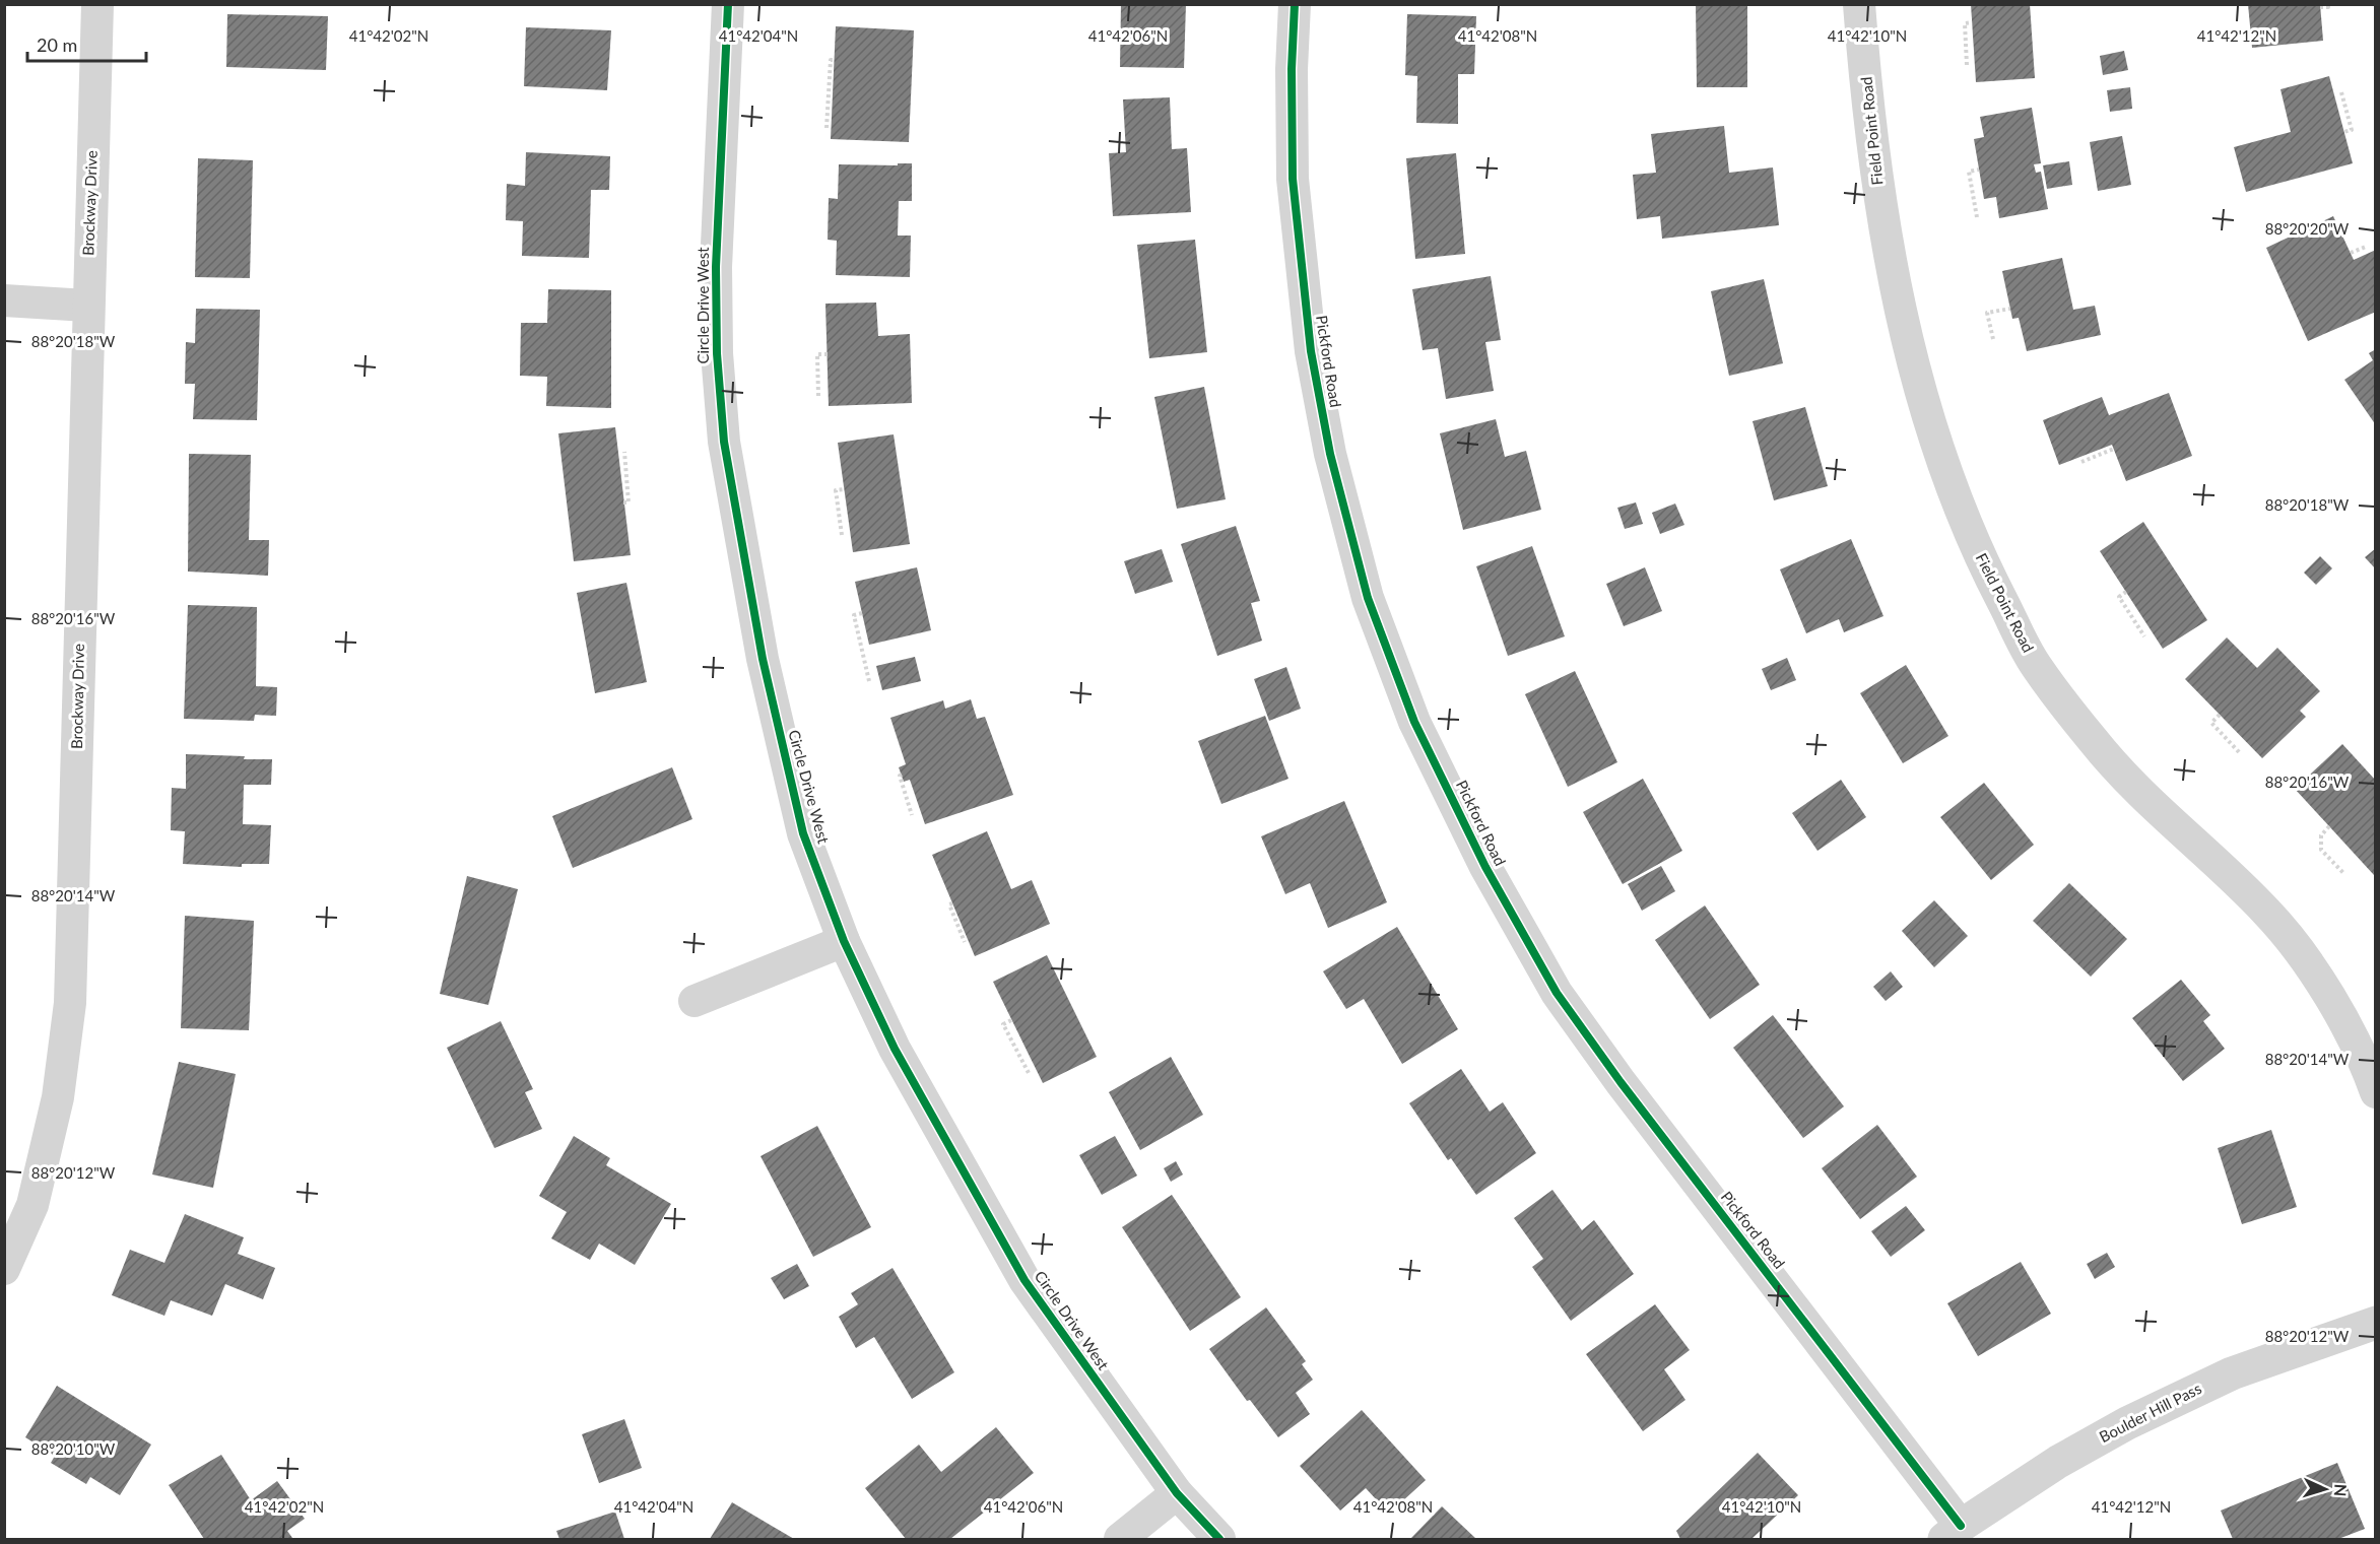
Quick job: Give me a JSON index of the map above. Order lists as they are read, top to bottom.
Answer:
{
  "streets": {
    "street": [
      "Field Point Road",
      "Brockway Drive",
      "Circle Drive West",
      "Pickford Road",
      "Boulder Hill Pass"
    ]
  },
  "crossings": [
    ["Pickford Road", "Boulder Hill Pass"]
  ],
  "scale_bar": "20 m",
  "north": "right",
  "coordinates": [
    "41°42'02\"N",
    "41°42'04\"N",
    "41°42'06\"N",
    "41°42'08\"N",
    "41°42'10\"N",
    "41°42'12\"N",
    "88°20'20\"W",
    "88°20'18\"W",
    "88°20'16\"W",
    "88°20'14\"W",
    "88°20'12\"W",
    "88°20'10\"W"
  ]
}
